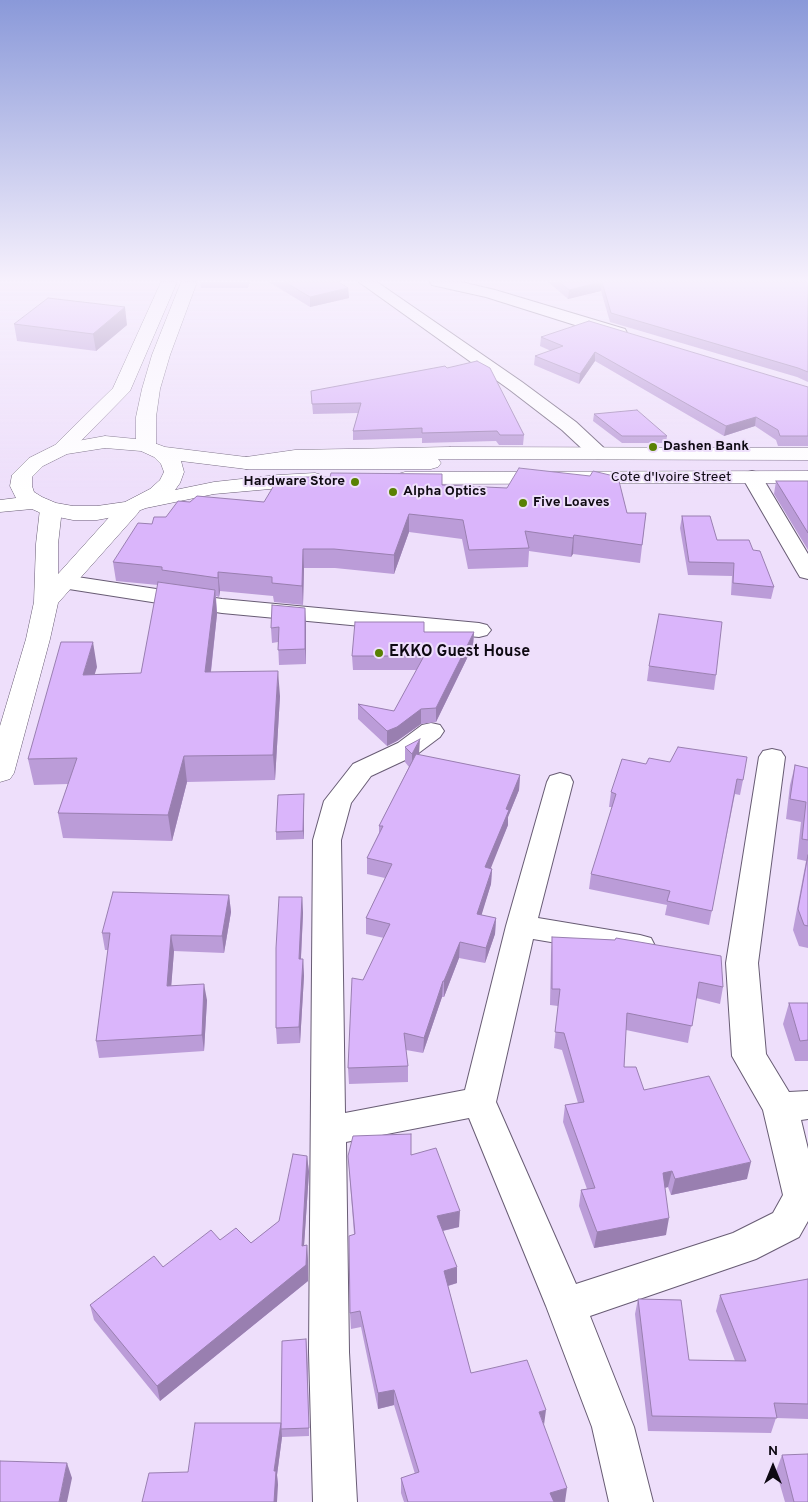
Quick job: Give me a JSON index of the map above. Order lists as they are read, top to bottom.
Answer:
{
  "streets": {
    "main road": ["Cote d'Ivoire Street"]
  },
  "places": [
    "Dashen Bank",
    "Hardware Store",
    "Alpha Optics",
    "Five Loaves",
    "EKKO Guest House"
  ],
  "north": "top"
}
